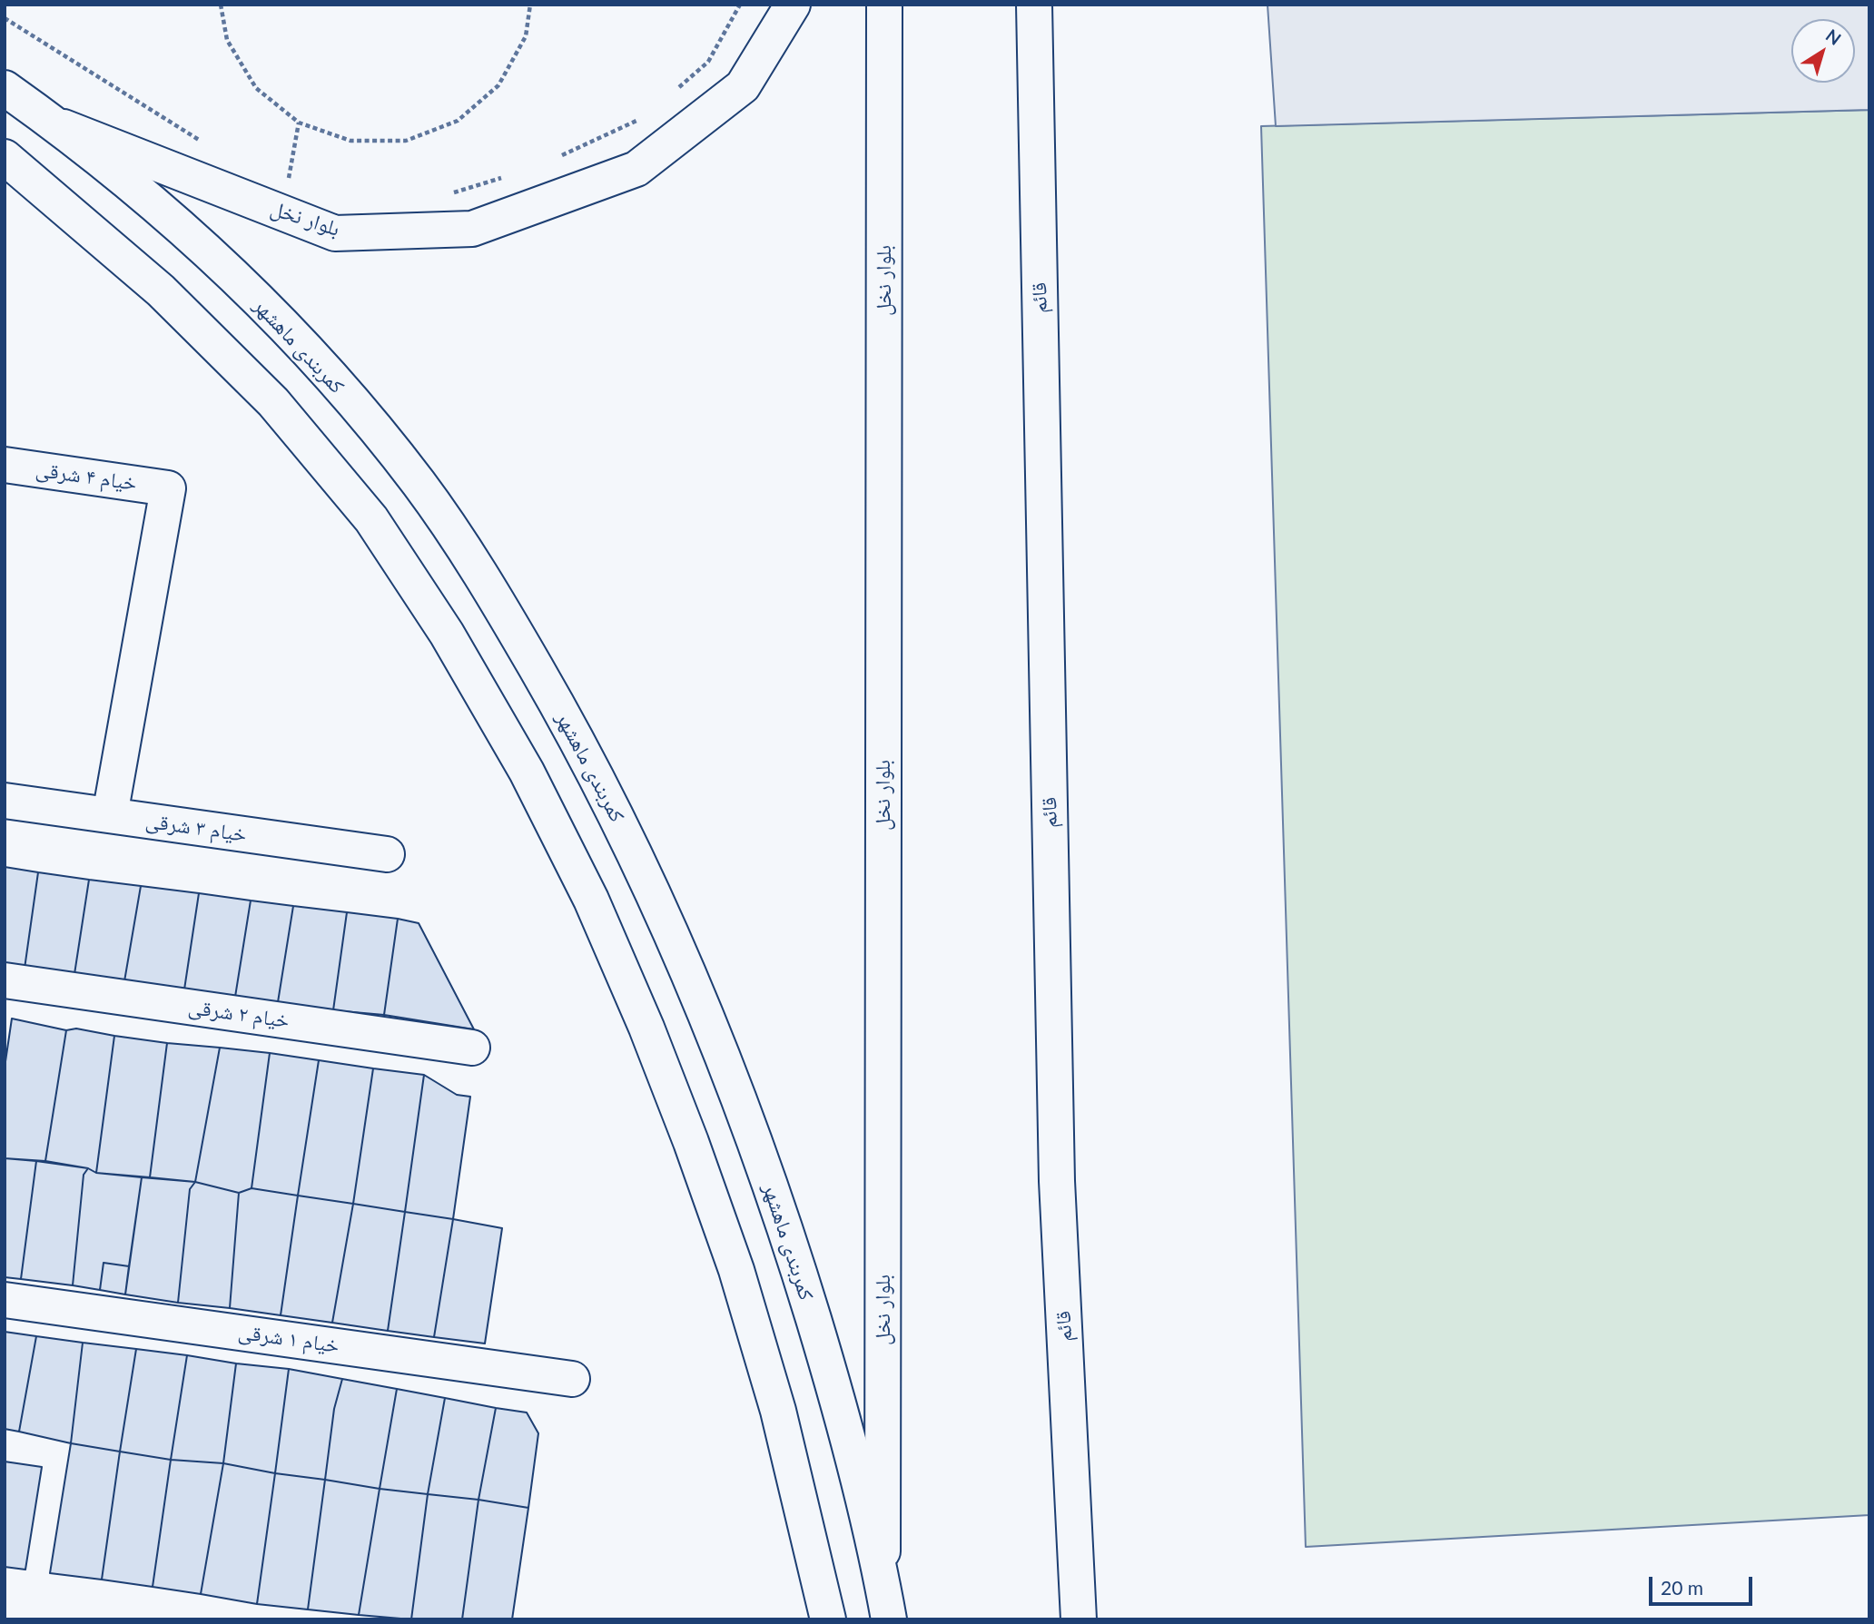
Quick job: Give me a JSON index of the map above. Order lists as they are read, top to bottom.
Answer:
{
  "streets": {
    "street": [
      "بلوار نخل",
      "قائم",
      "کمربندی ماهشهر",
      "خیام ۴ شرقی",
      "خیام ۳ شرقی",
      "خیام ۲ شرقی",
      "خیام ۱ شرقی"
    ]
  },
  "crossings": [
    ["بلوار نخل", "کمربندی ماهشهر"],
    ["خیام ۴ شرقی", "خیام ۳ شرقی"]
  ],
  "scale_bar": "20 m",
  "north": "top right"
}
